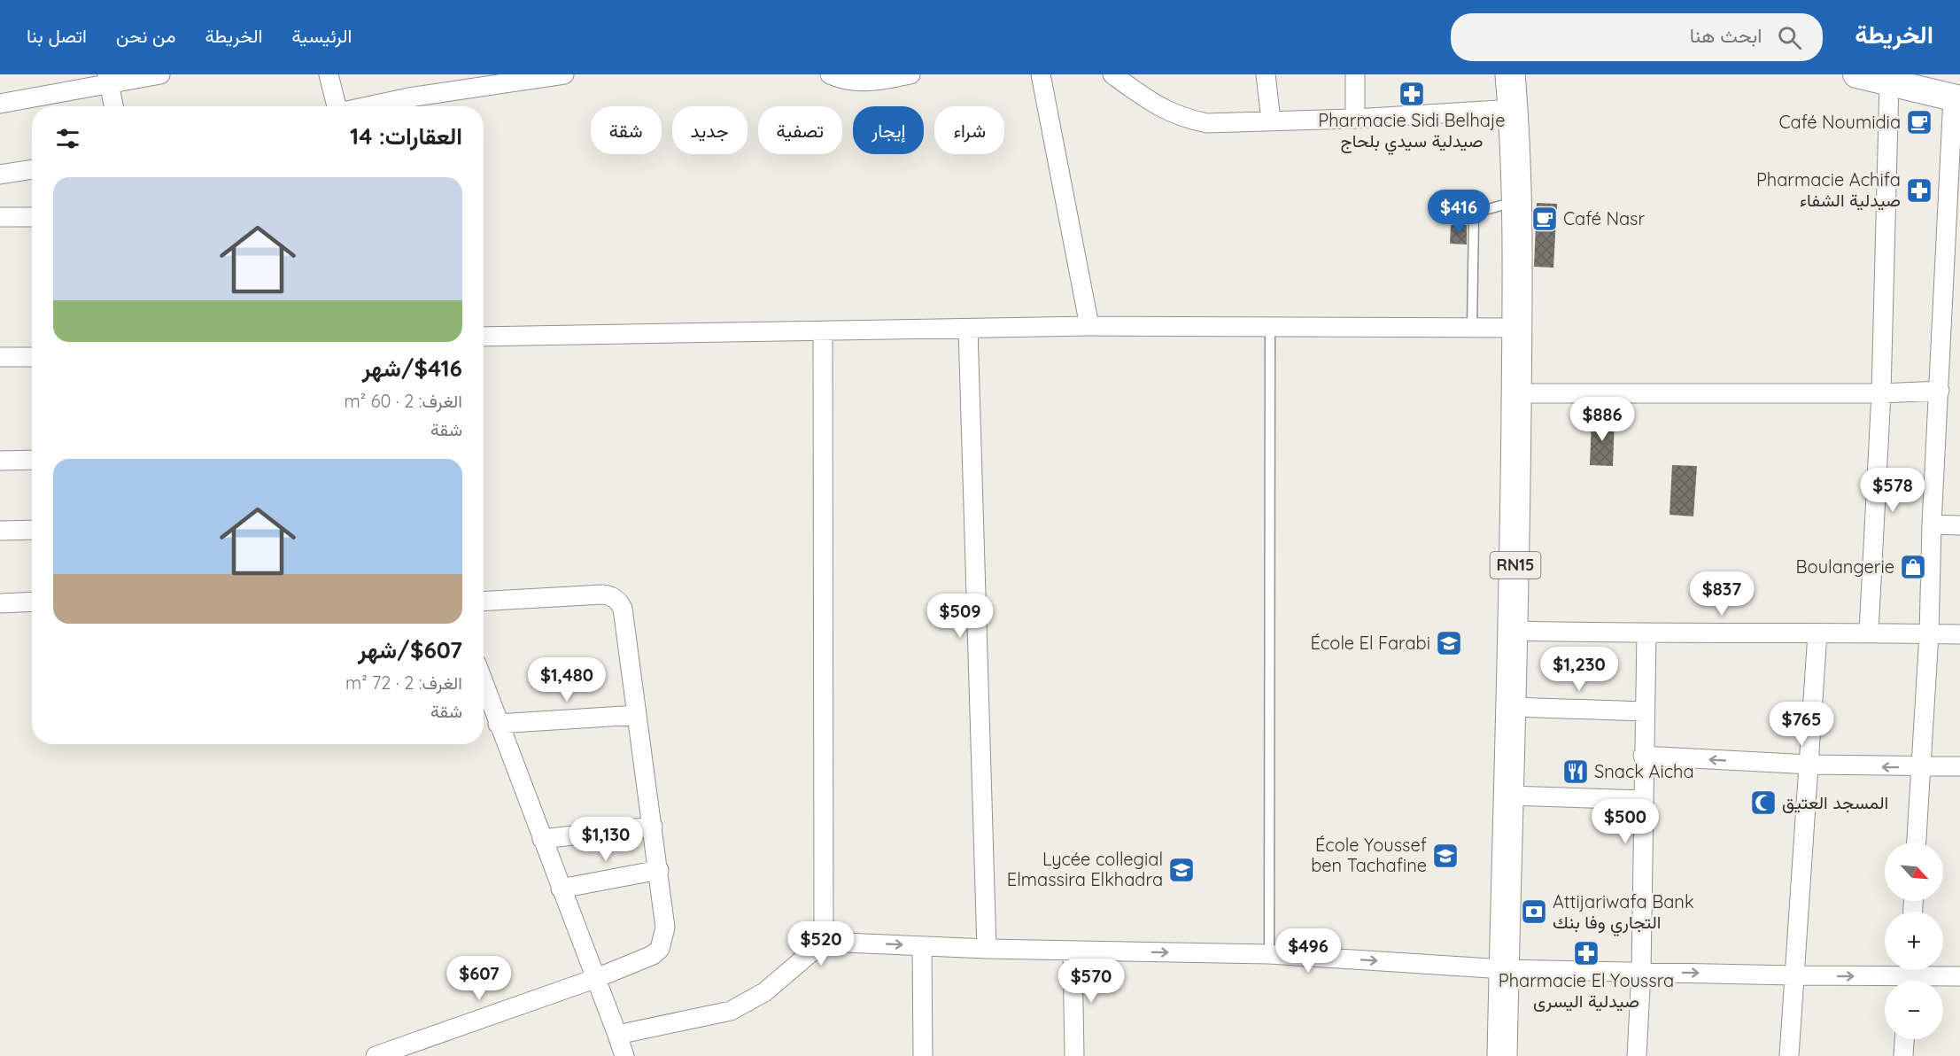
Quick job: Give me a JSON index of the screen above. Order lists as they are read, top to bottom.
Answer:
{
  "streets": {
    "main road": ["RN15"]
  },
  "places": {
    "pharmacy": ["Pharmacie Sidi Belhaje صيدلية سيدي بلحاج", "Pharmacie Achifa صيدلية الشفاء", "Pharmacie El Youssra صيدلية اليسرى"],
    "cafe": ["Café Noumidia", "Café Nasr"],
    "shop": ["Boulangerie"],
    "school or university": ["École El Farabi", "École Youssef ben Tachafine", "Lycée collegial Elmassira Elkhadra"],
    "restaurant": ["Snack Aicha"],
    "mosque": ["المسجد العتيق"],
    "bank": ["Attijariwafa Bank التجاري وفا بنك"]
  },
  "north": "bottom right",
  "page": {
    "header": "الخريطة",
    "search": "ابحث هنا",
    "nav": [
      "الرئيسية",
      "الخريطة",
      "من نحن",
      "اتصل بنا"
    ],
    "chip": [
      "شراء",
      "إيجار",
      "تصفية",
      "جديد",
      "شقة"
    ],
    "heading": "العقارات: 14",
    "list": [
      {
        "name": "$416/شهر",
        "note": "الغرف: 2 · 60 m² · شقة"
      },
      {
        "name": "$607/شهر",
        "note": "الغرف: 2 · 72 m² · شقة"
      }
    ],
    "price": [
      "$416",
      "$886",
      "$578",
      "$837",
      "$509",
      "$1,230",
      "$1,480",
      "$765",
      "$500",
      "$1,130",
      "$520",
      "$496",
      "$607",
      "$570"
    ],
    "map_buttons": ["+", "−"]
  }
}
